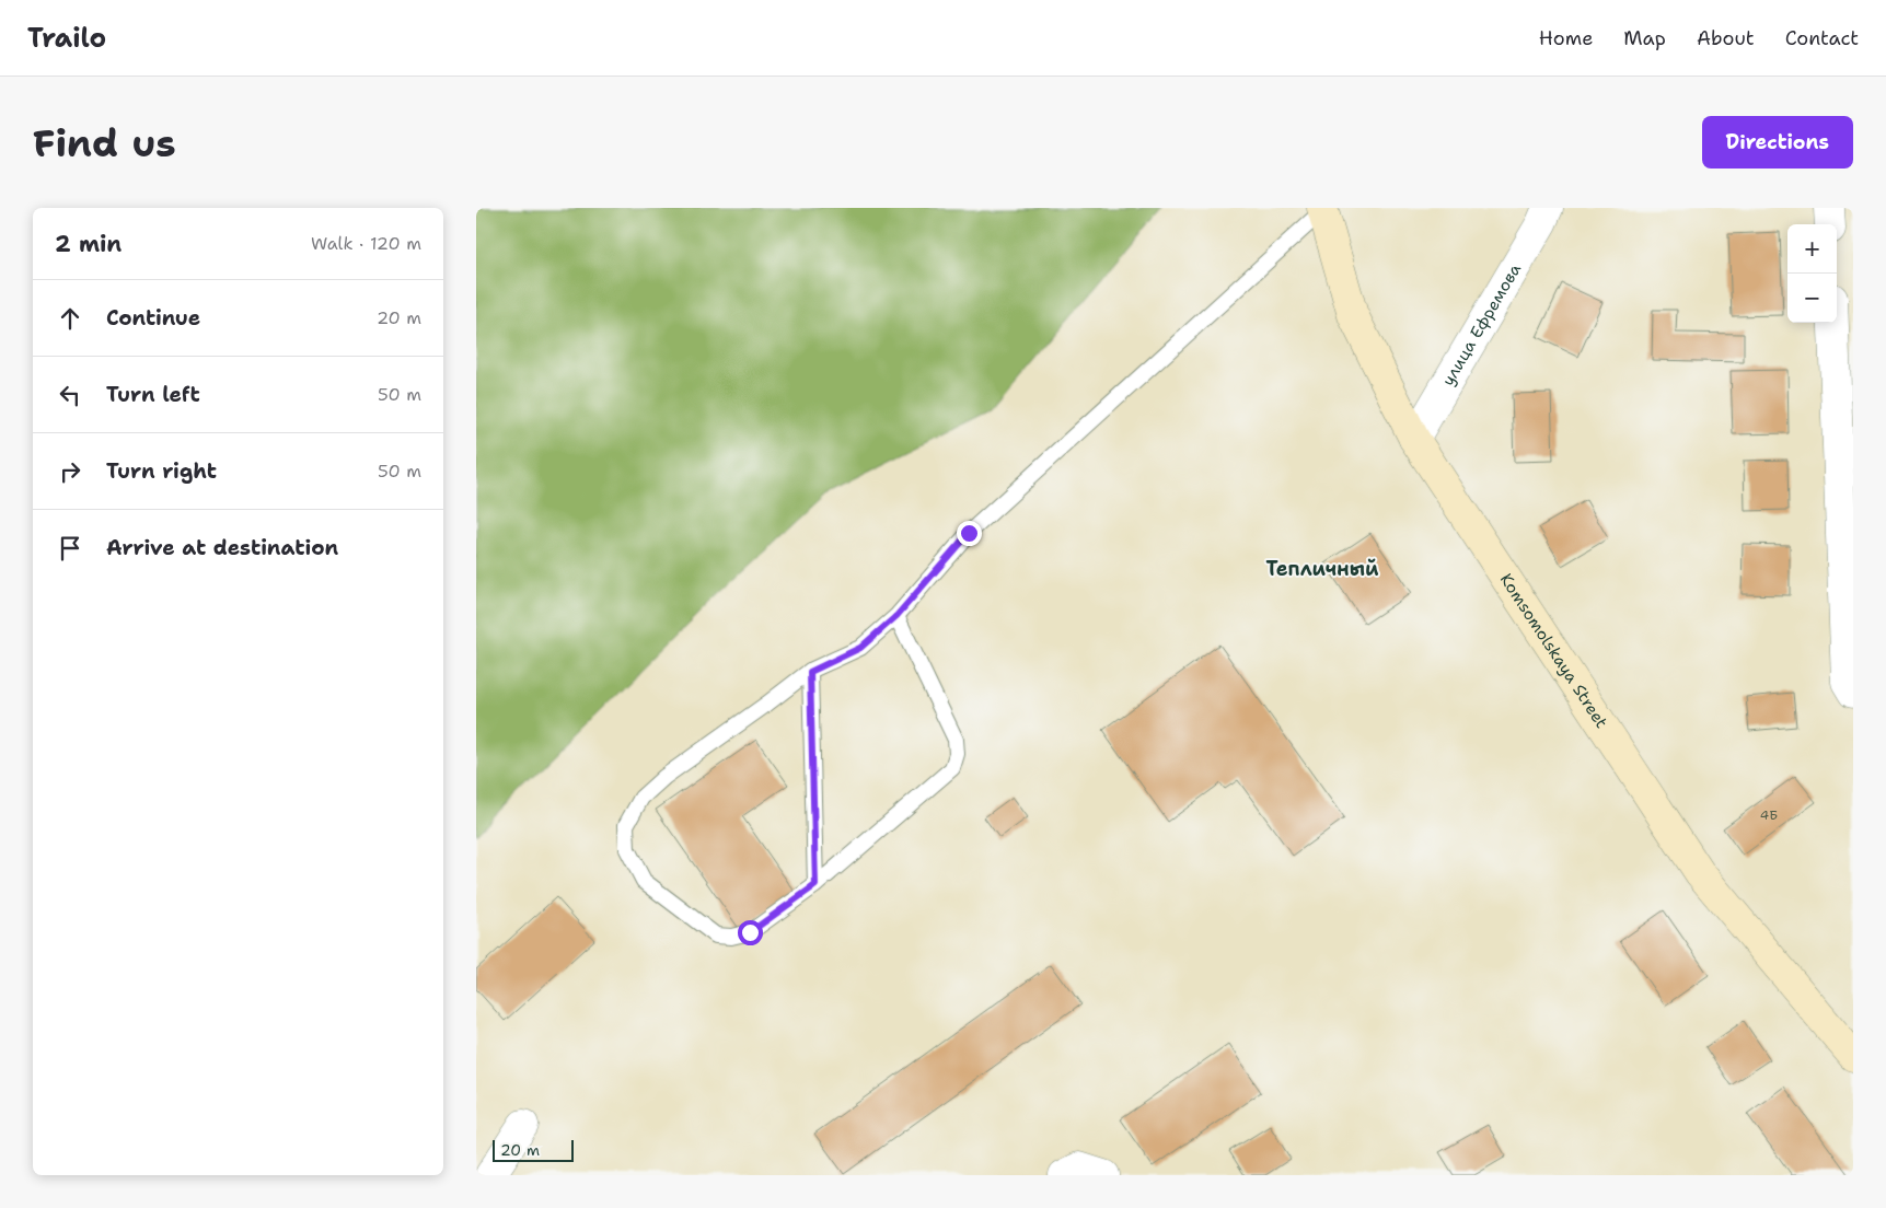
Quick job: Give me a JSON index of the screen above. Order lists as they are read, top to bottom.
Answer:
{
  "streets": {
    "street": ["улица Ефремова", "Komsomolskaya Street"]
  },
  "crossings": [
    ["улица Ефремова", "Komsomolskaya Street"]
  ],
  "districts": ["Тепличный"],
  "house_numbers": ["4Б"],
  "scale_bar": "20 m",
  "page": {
    "header": "Trailo",
    "nav": [
      "Home",
      "Map",
      "About",
      "Contact"
    ],
    "buttons": "Directions",
    "title": "Find us",
    "heading": ["2 min", "Walk · 120 m"],
    "map_buttons": ["+", "−"],
    "list": [
      ["Continue", "20 m"],
      ["Turn left", "50 m"],
      ["Turn right", "50 m"],
      "Arrive at destination"
    ],
    "scale": "20 m"
  }
}
